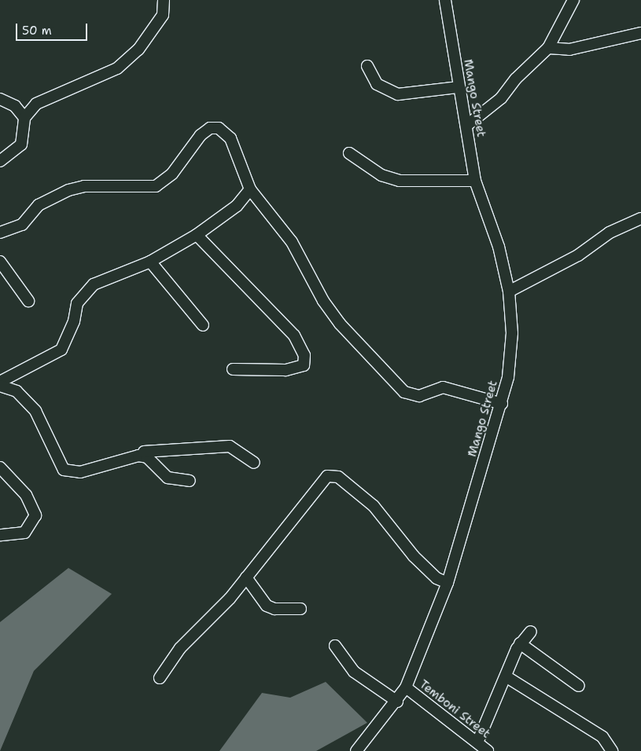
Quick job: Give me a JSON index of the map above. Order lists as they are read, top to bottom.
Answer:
{
  "streets": {
    "street": ["Mango Street", "Temboni Street"]
  },
  "crossings": [
    ["Mango Street", "Temboni Street"]
  ],
  "scale_bar": "50 m"
}
